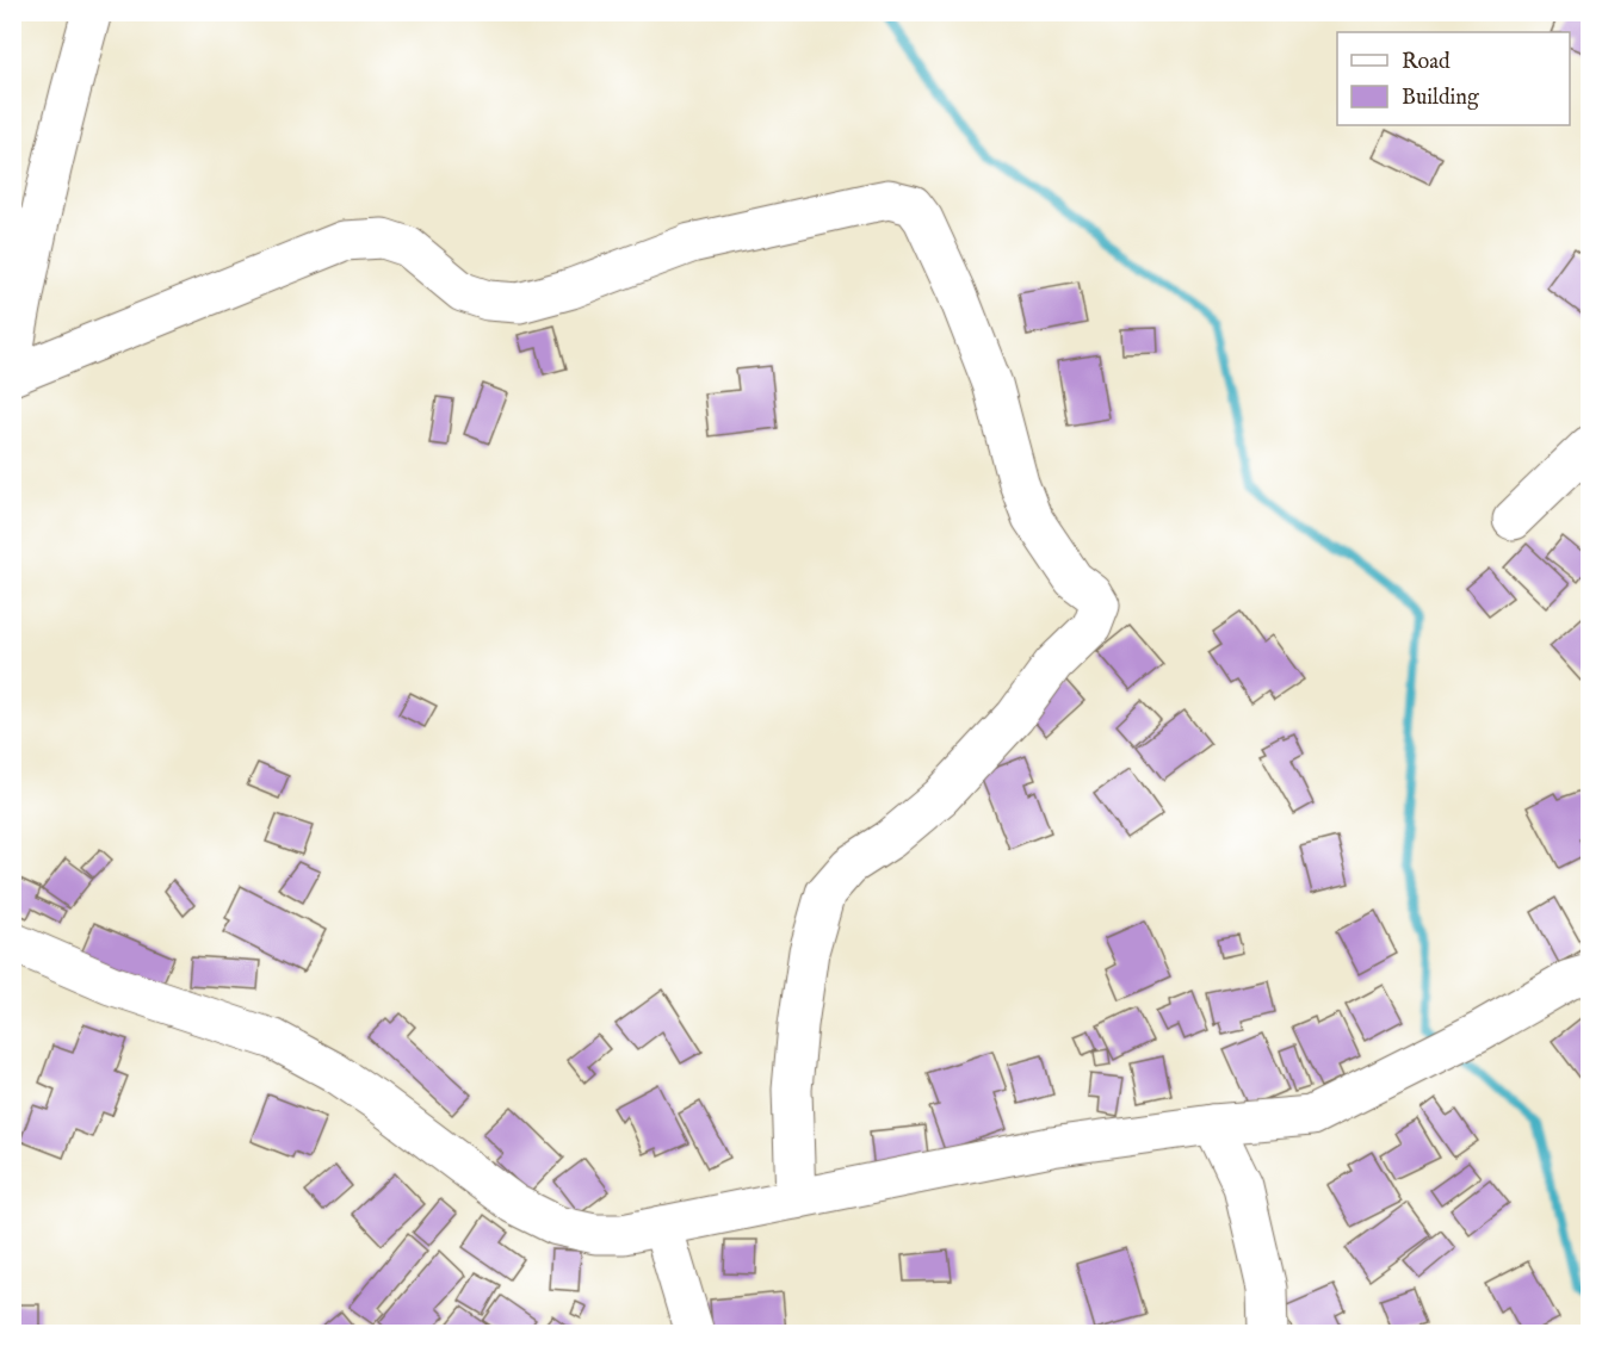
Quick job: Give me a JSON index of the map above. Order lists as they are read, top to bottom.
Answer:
{
  "legend": ["Road", "Building"]
}
